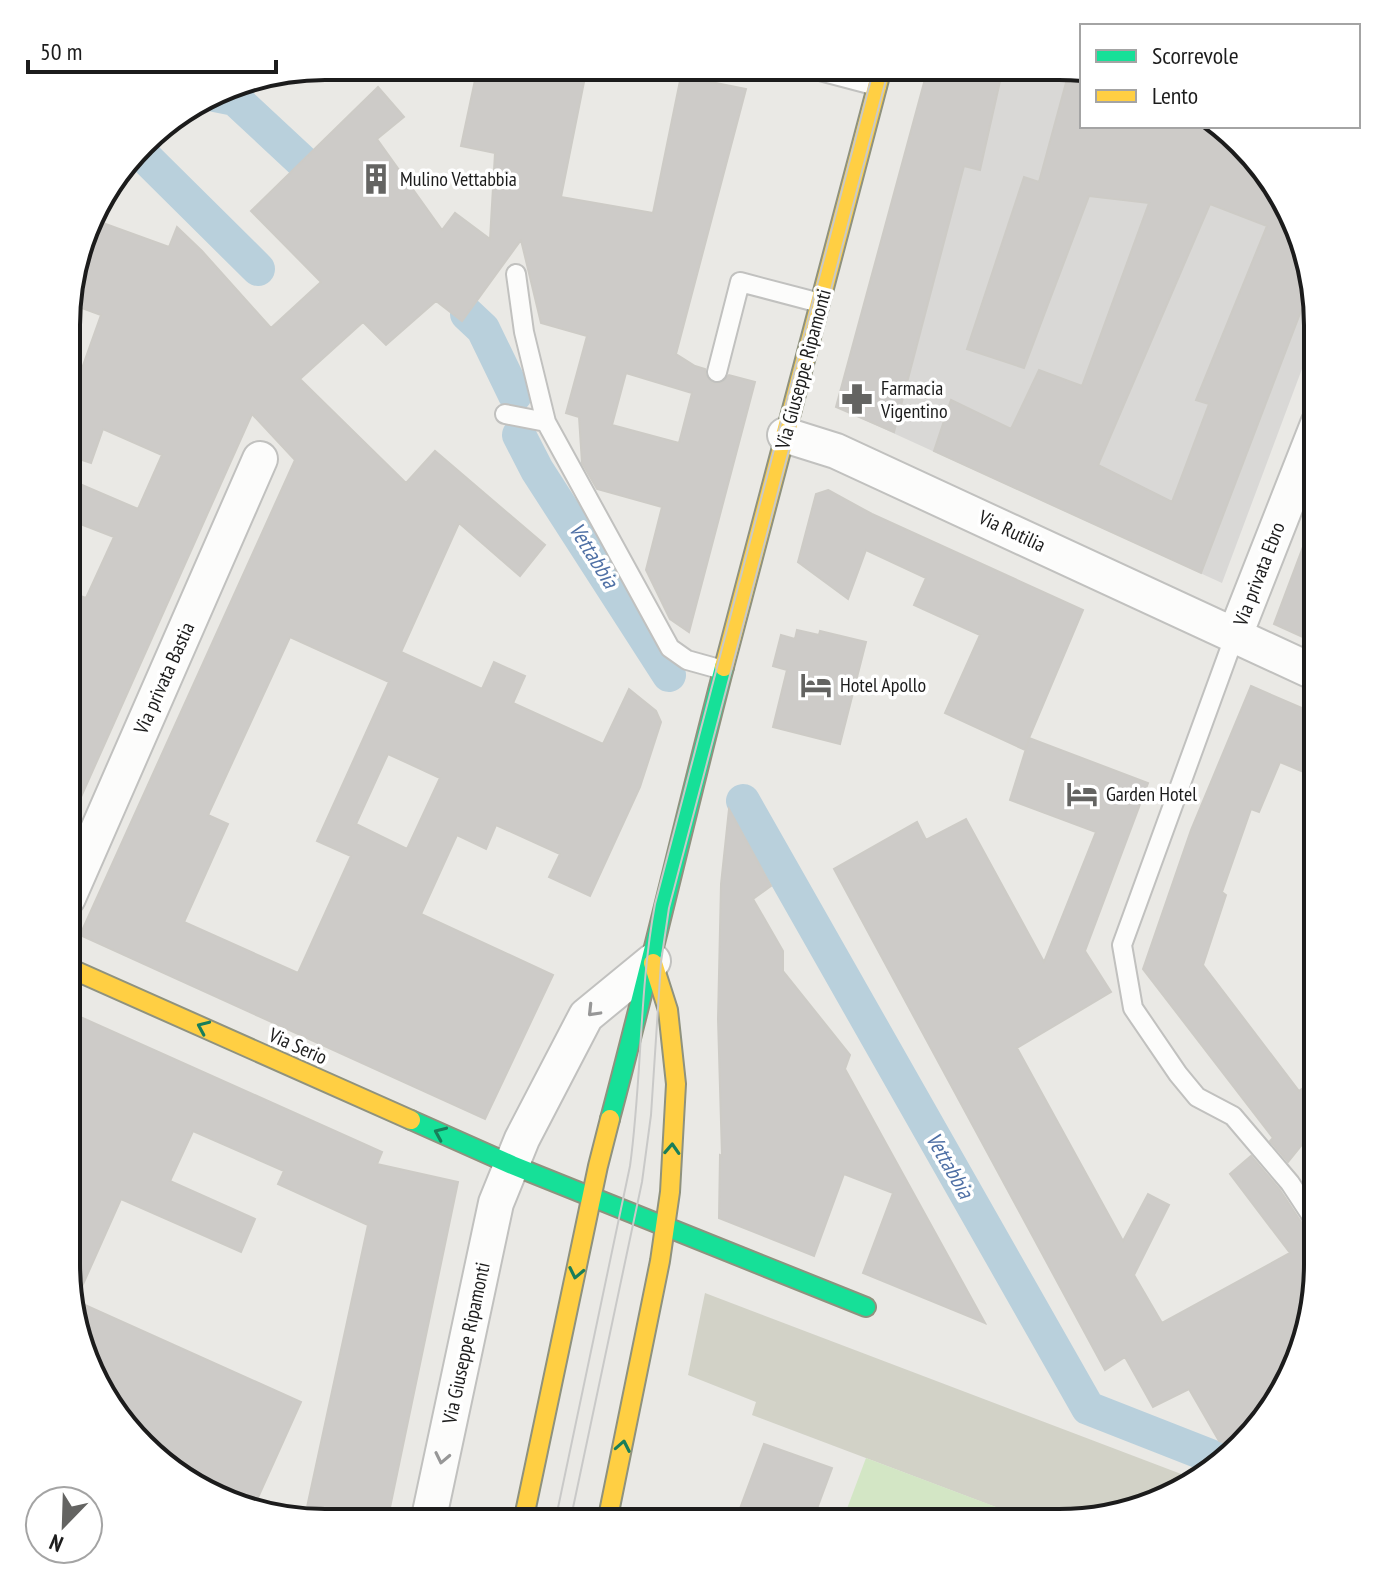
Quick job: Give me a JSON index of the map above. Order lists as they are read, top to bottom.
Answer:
{
  "streets": {
    "street": [
      "Via Giuseppe Ripamonti",
      "Via Rutilia",
      "Via privata Ebro",
      "Via privata Bastia",
      "Via Serio"
    ]
  },
  "crossings": [
    ["Via Giuseppe Ripamonti", "Via Rutilia"],
    ["Via Giuseppe Ripamonti", "Via Serio"],
    ["Via Rutilia", "Via privata Ebro"]
  ],
  "one_way": ["Via Serio"],
  "water": ["Vettabbia"],
  "places": {
    "building": ["Mulino Vettabbia"],
    "pharmacy": ["Farmacia Vigentino"],
    "hotel": ["Hotel Apollo", "Garden Hotel"]
  },
  "legend": ["Scorrevole", "Lento"],
  "scale_bar": "50 m",
  "north": "bottom left"
}
